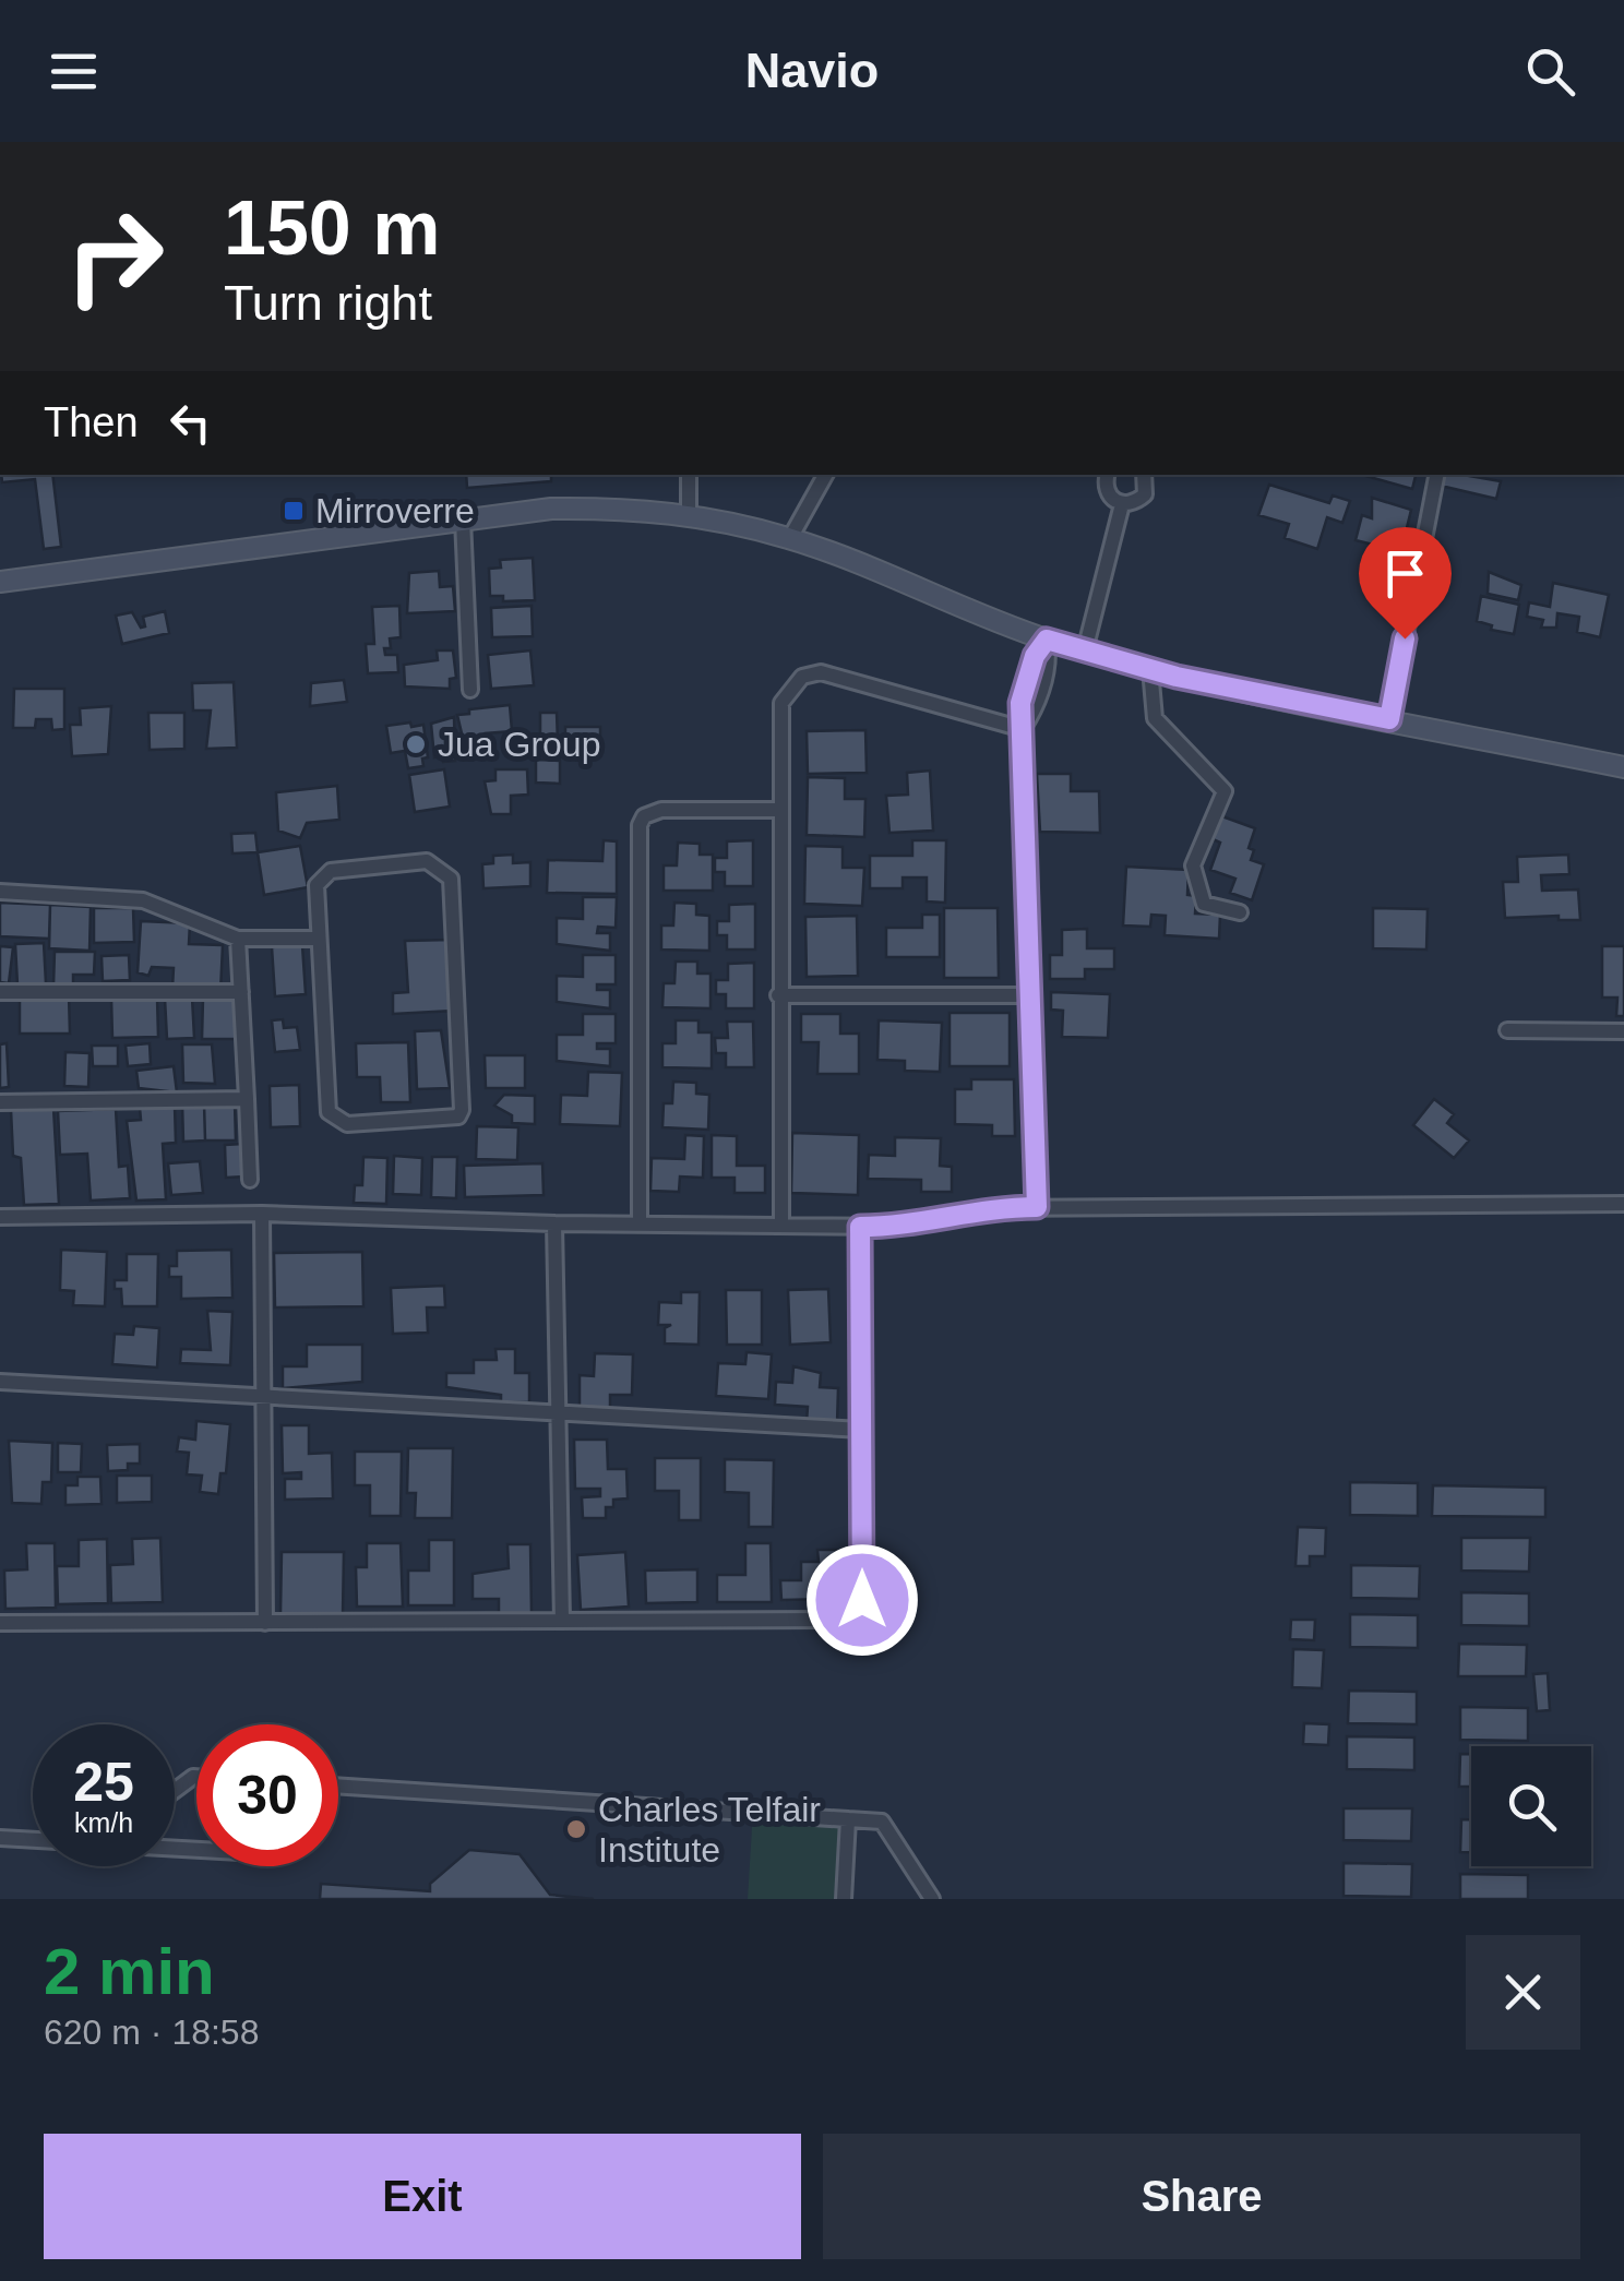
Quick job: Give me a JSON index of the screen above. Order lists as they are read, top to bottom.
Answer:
{
  "places": {
    "transit": ["Mirroverre"],
    "other": ["Jua Group", "Charles Telfair Institute"]
  },
  "page": {
    "header": "Navio",
    "turn": ["150 m", "Turn right"],
    "then": "Then",
    "speed": "25 km/h",
    "limit": "30",
    "heading": ["2 min", "620 m · 18:58"],
    "buttons": ["Exit", "Share"]
  }
}
